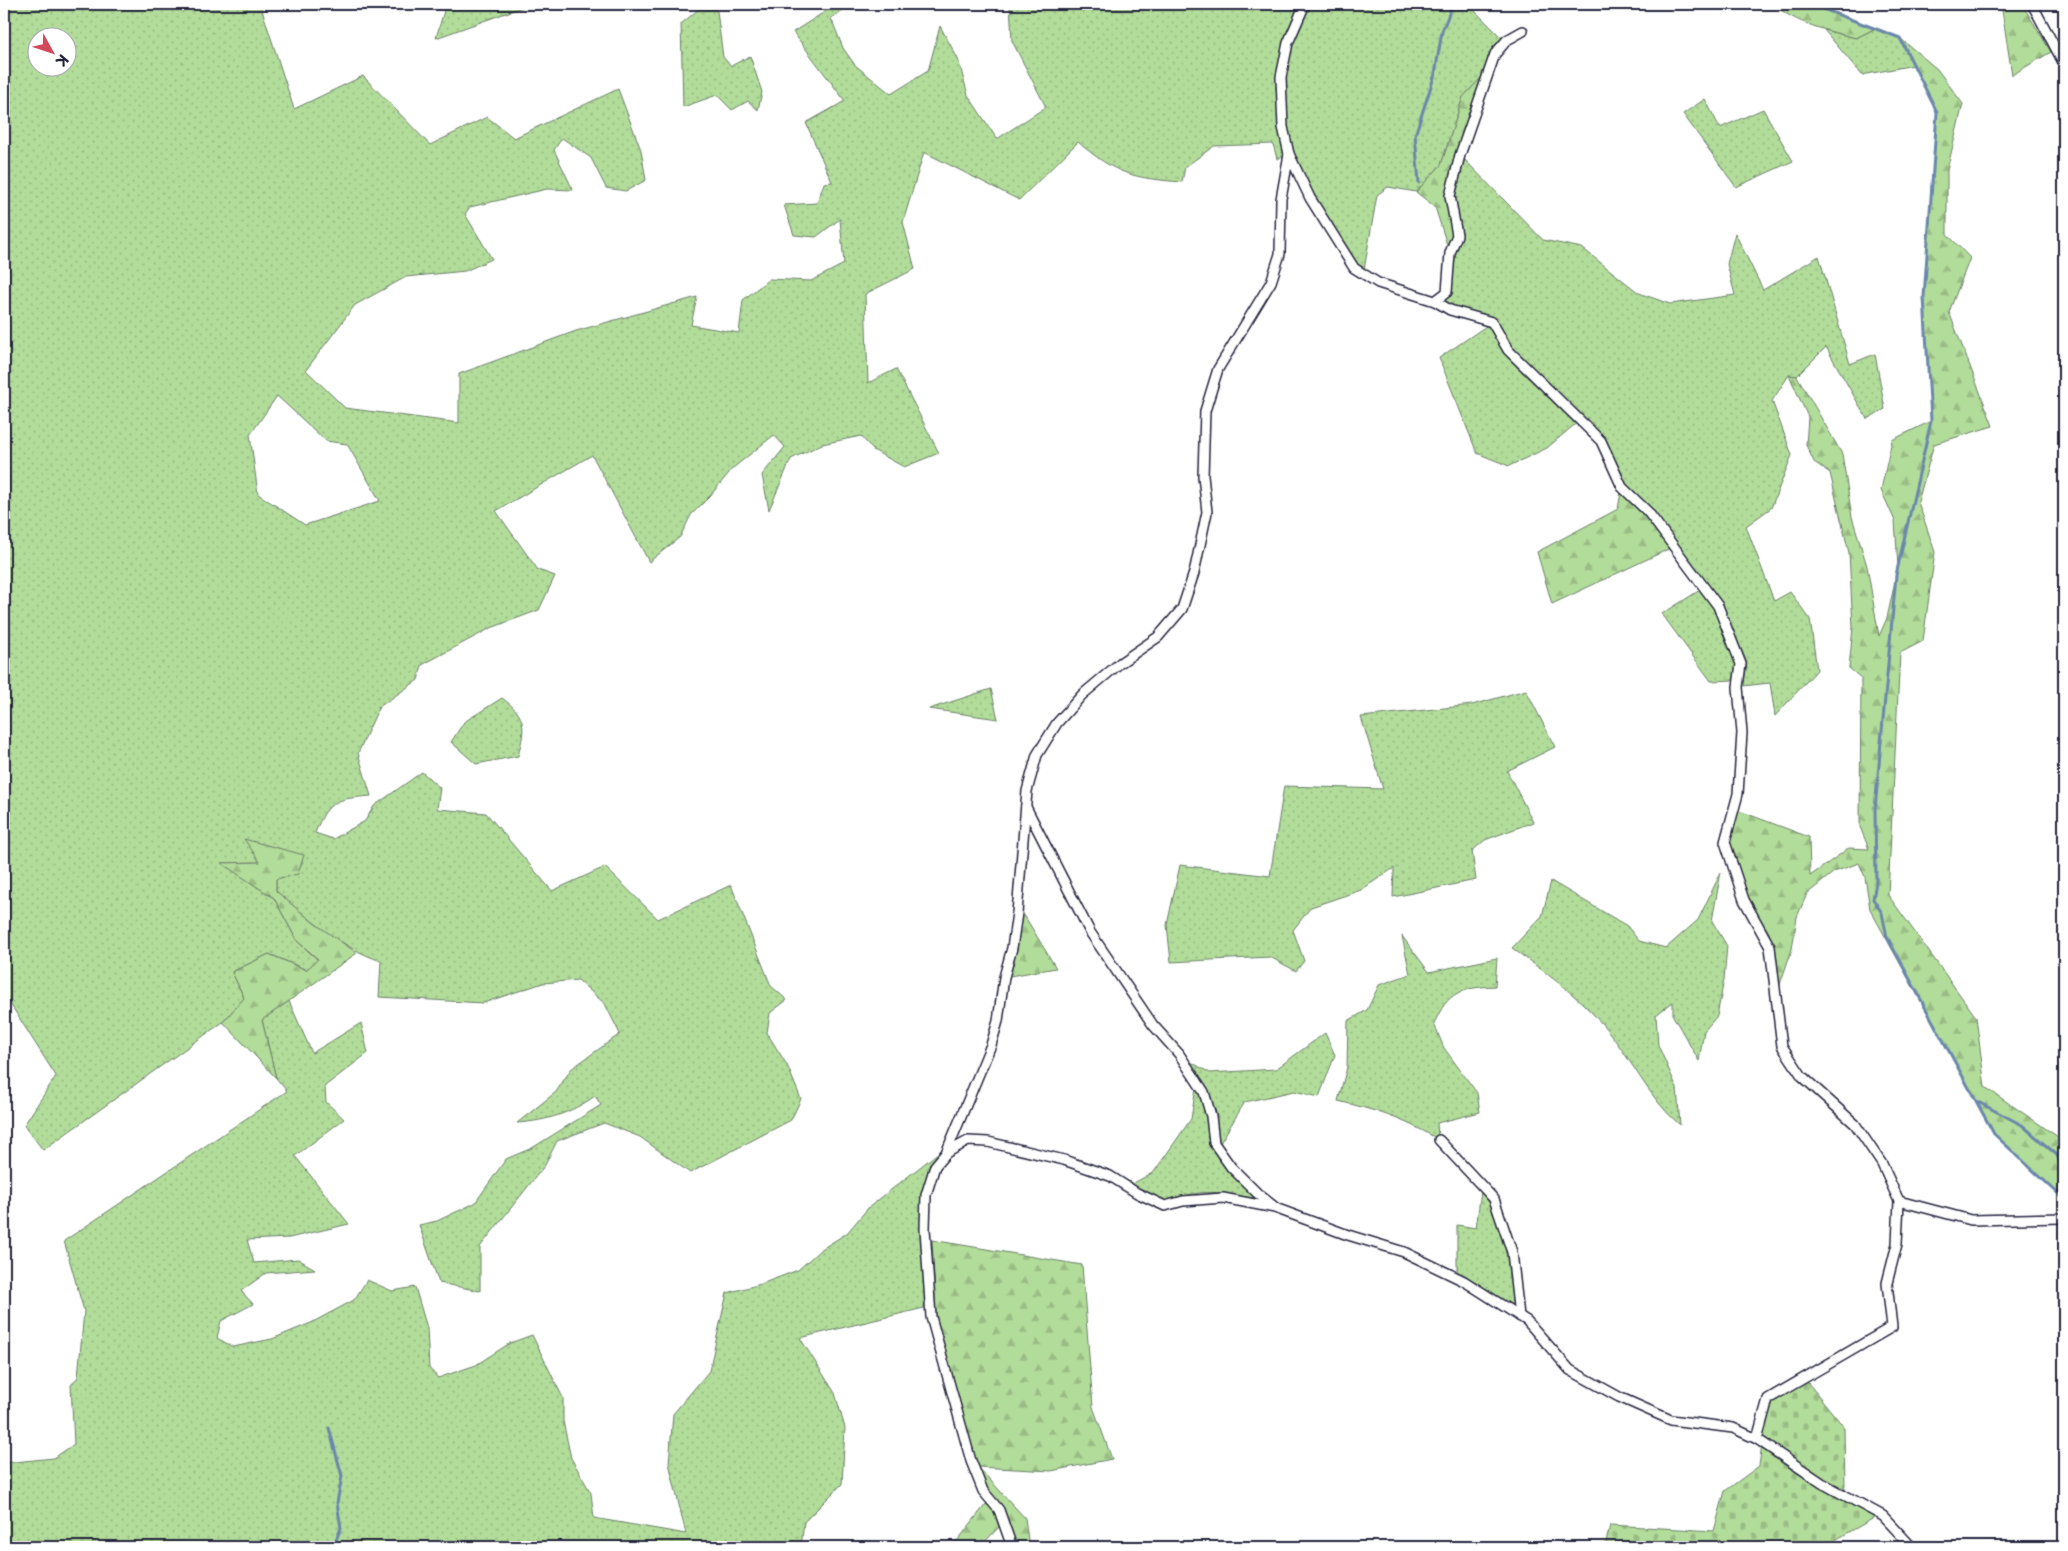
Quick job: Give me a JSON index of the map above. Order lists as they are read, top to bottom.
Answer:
{
  "north": "bottom right"
}
